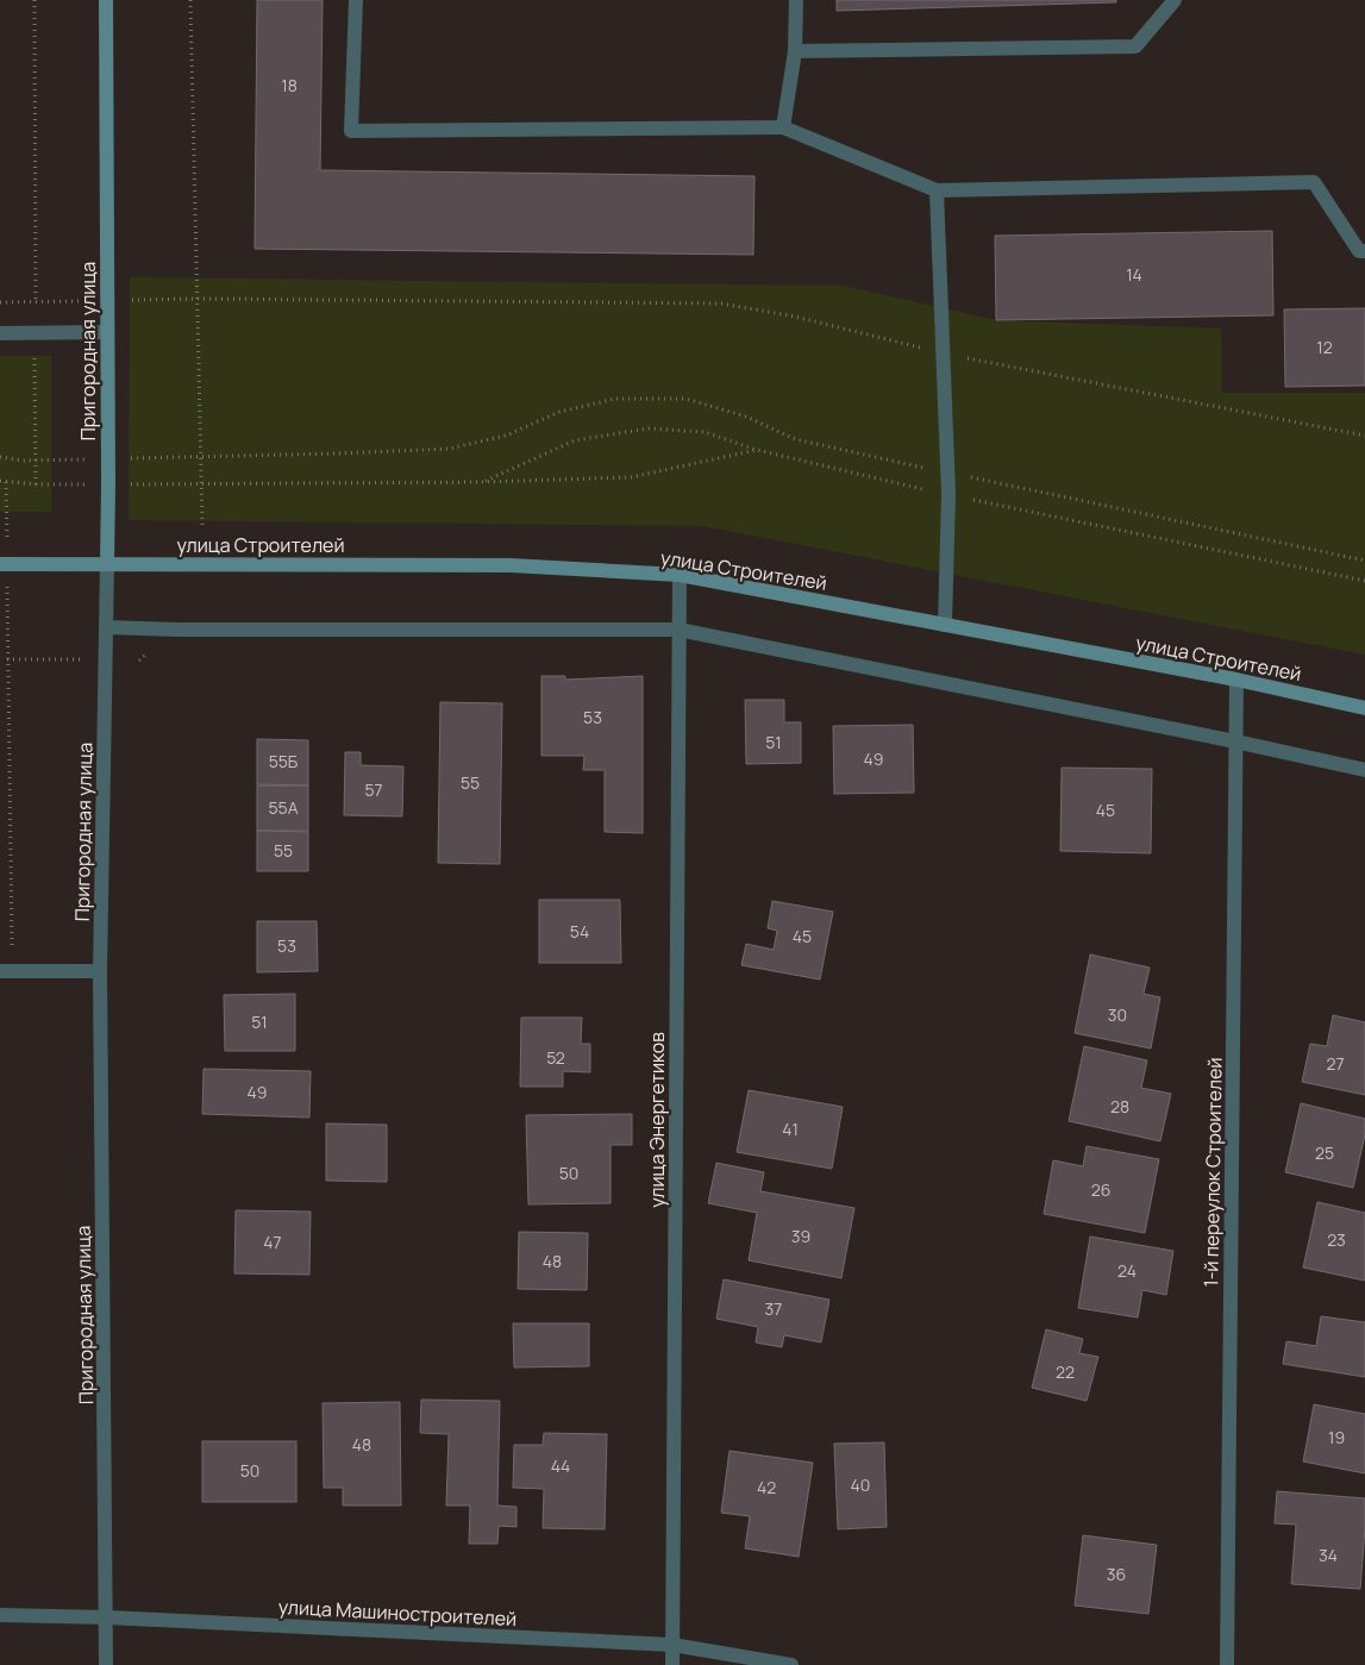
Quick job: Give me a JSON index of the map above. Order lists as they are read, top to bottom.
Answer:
{
  "streets": {
    "street": [
      "Пригородная улица",
      "улица Строителей",
      "улица Энергетиков",
      "1-й переулок Строителей",
      "улица Машиностроителей"
    ]
  },
  "crossings": [
    ["Пригородная улица", "улица Строителей"],
    ["Пригородная улица", "улица Машиностроителей"],
    ["улица Строителей", "улица Энергетиков"],
    ["улица Строителей", "1-й переулок Строителей"],
    ["улица Энергетиков", "улица Машиностроителей"]
  ],
  "house_numbers": [
    "18",
    "14",
    "12",
    "53",
    "51",
    "49",
    "55Б",
    "55",
    "57",
    "55А",
    "45",
    "55",
    "54",
    "45",
    "53",
    "30",
    "51",
    "52",
    "27",
    "49",
    "28",
    "41",
    "25",
    "50",
    "26",
    "39",
    "23",
    "47",
    "48",
    "24",
    "37",
    "22",
    "19",
    "48",
    "44",
    "50",
    "40",
    "42",
    "34",
    "36"
  ]
}
